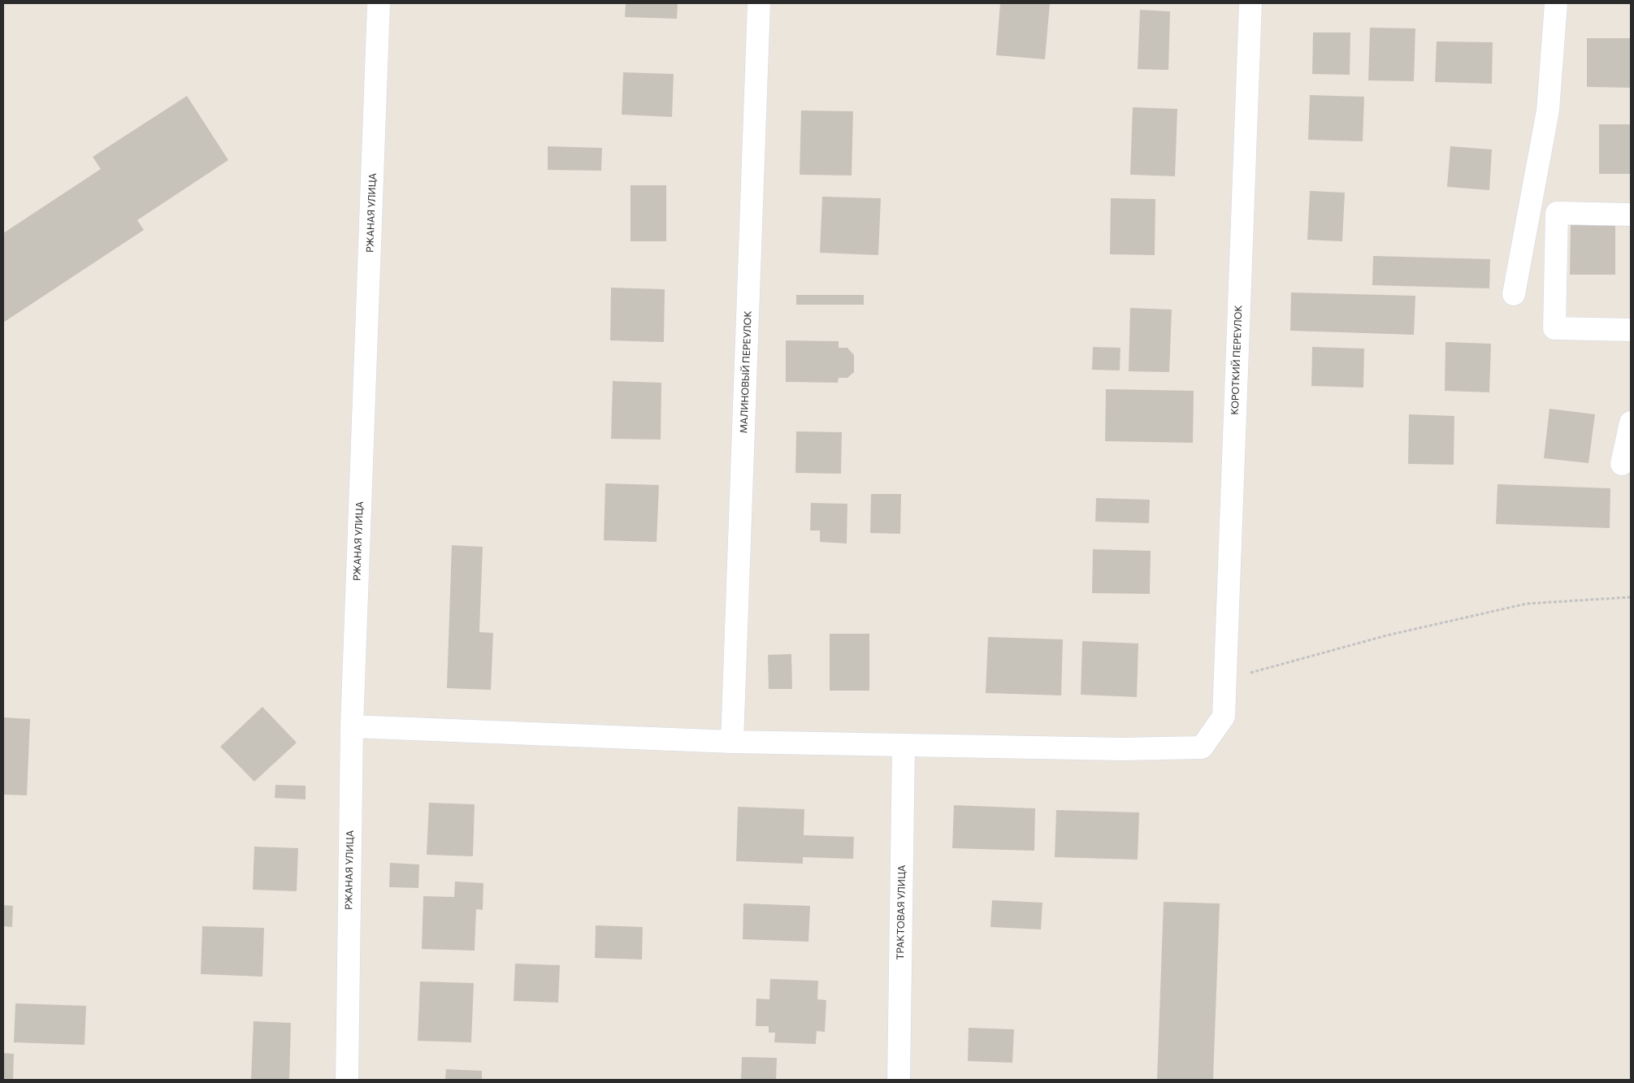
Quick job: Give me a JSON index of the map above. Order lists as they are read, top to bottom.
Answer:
{
  "streets": {
    "street": [
      "РЖАНАЯ УЛИЦА",
      "КОРОТКИЙ ПЕРЕУЛОК",
      "МАЛИНОВЫЙ ПЕРЕУЛОК",
      "ТРАКТОВАЯ УЛИЦА"
    ]
  },
  "crossings": [
    ["КОРОТКИЙ ПЕРЕУЛОК", "ТРАКТОВАЯ УЛИЦА"]
  ]
}
